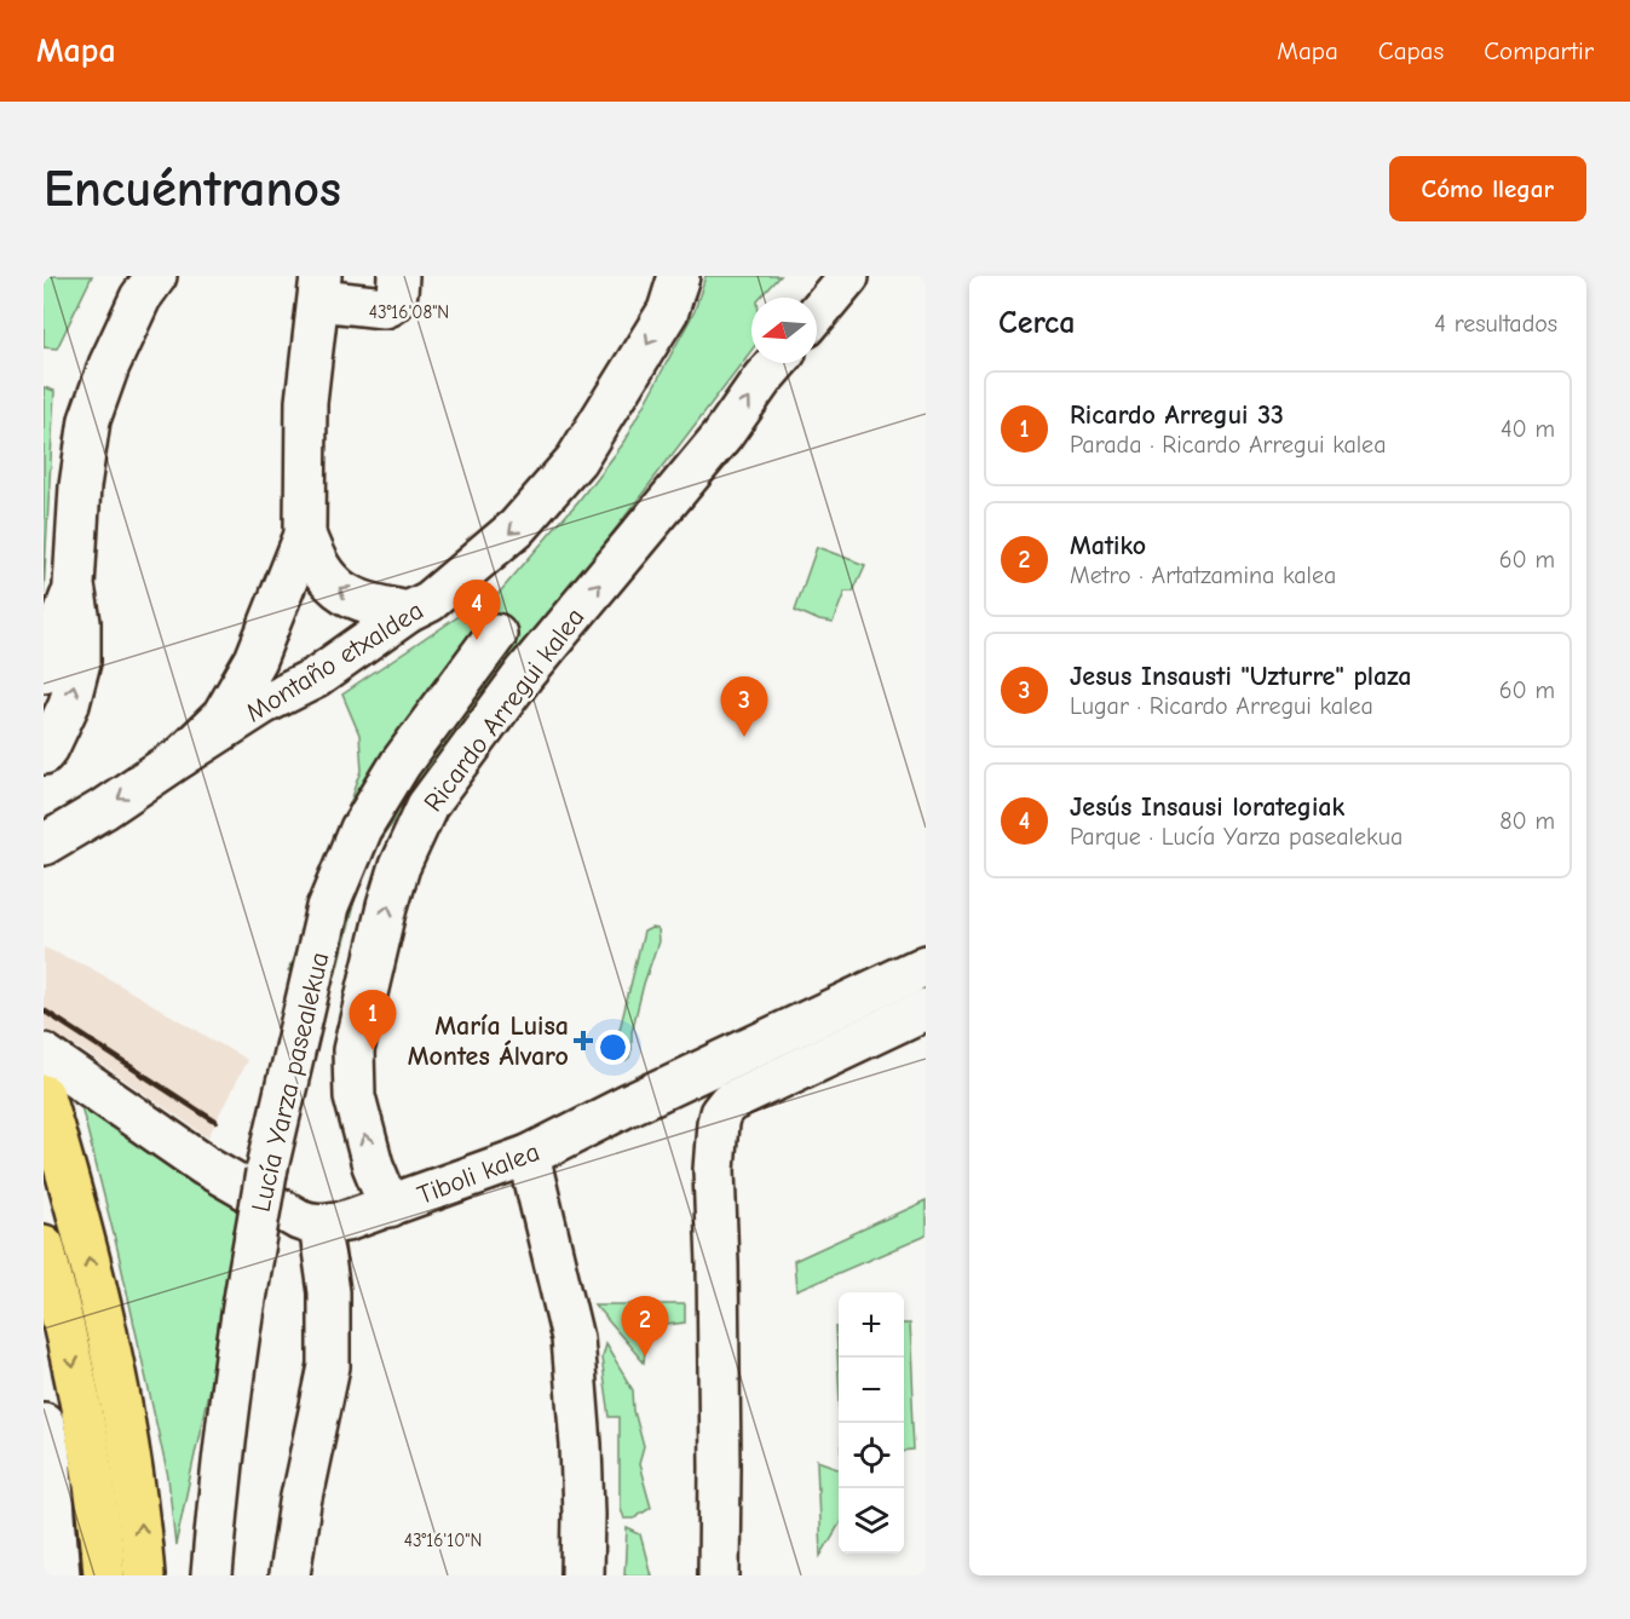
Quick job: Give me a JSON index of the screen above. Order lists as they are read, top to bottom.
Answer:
{
  "streets": {
    "street": [
      "Montaño etxaldea",
      "Ricardo Arregui kalea",
      "Lucía Yarza pasealekua",
      "Tiboli kalea"
    ]
  },
  "crossings": [
    ["Ricardo Arregui kalea", "Tiboli kalea"]
  ],
  "one_way": ["Montaño etxaldea"],
  "places": {
    "health": ["María Luisa Montes Álvaro"]
  },
  "north": "left",
  "page": {
    "header": "Mapa",
    "nav": ["Mapa", "Capas", "Compartir"],
    "buttons": "Cómo llegar",
    "title": "Encuéntranos",
    "heading": ["Cerca", "4 resultados"],
    "list": [
      {
        "mark": "1",
        "name": "Ricardo Arregui 33",
        "note": "Parada · Ricardo Arregui kalea",
        "value": "40 m"
      },
      {
        "mark": "2",
        "name": "Matiko",
        "note": "Metro · Artatzamina kalea",
        "value": "60 m"
      },
      {
        "mark": "3",
        "name": "Jesus Insausti \"Uzturre\" plaza",
        "note": "Lugar · Ricardo Arregui kalea",
        "value": "60 m"
      },
      {
        "mark": "4",
        "name": "Jesús Insausi lorategiak",
        "note": "Parque · Lucía Yarza pasealekua",
        "value": "80 m"
      }
    ],
    "pins": [
      "4",
      "3",
      "1",
      "2"
    ],
    "map_buttons": ["+", "−"]
  },
  "coordinates": ["43°16'08\"N", "43°16'10\"N"]
}
